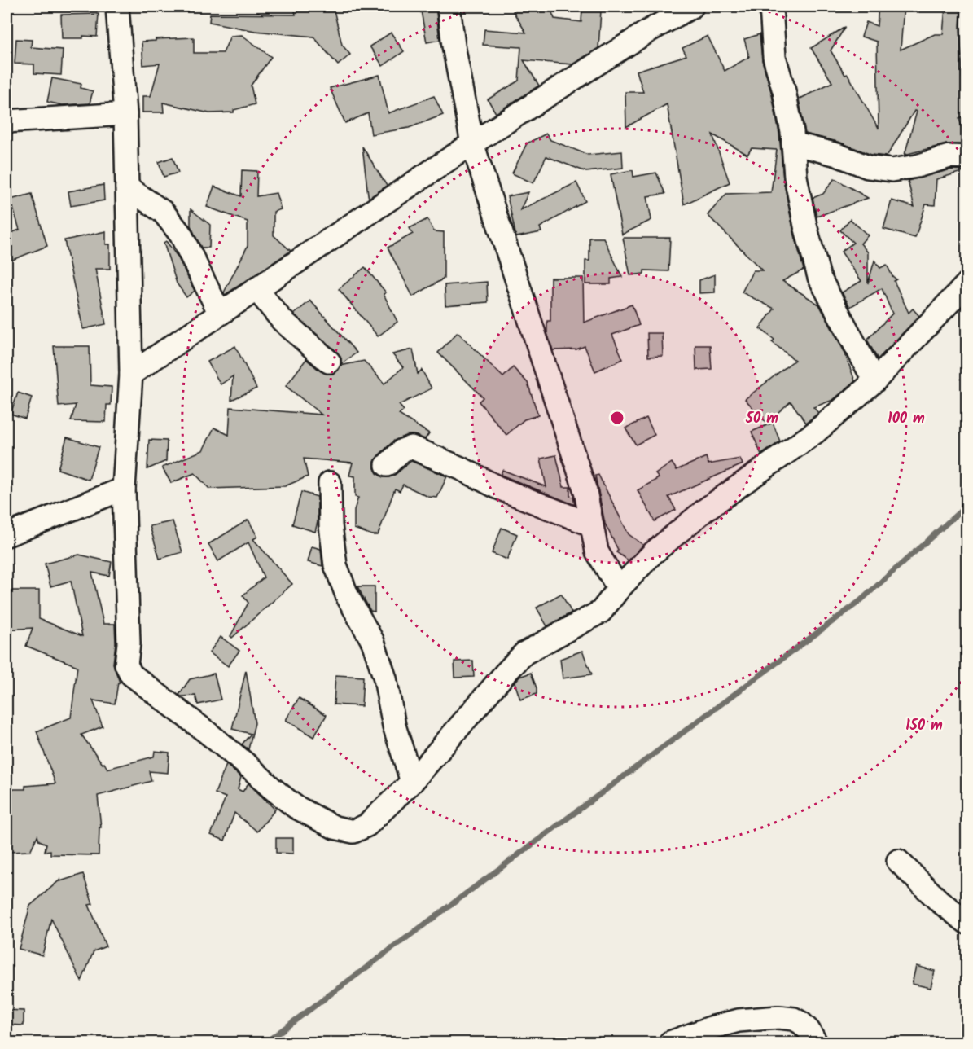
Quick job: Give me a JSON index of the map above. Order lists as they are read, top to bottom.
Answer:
{
  "rings": ["50 m", "100 m", "150 m"]
}
